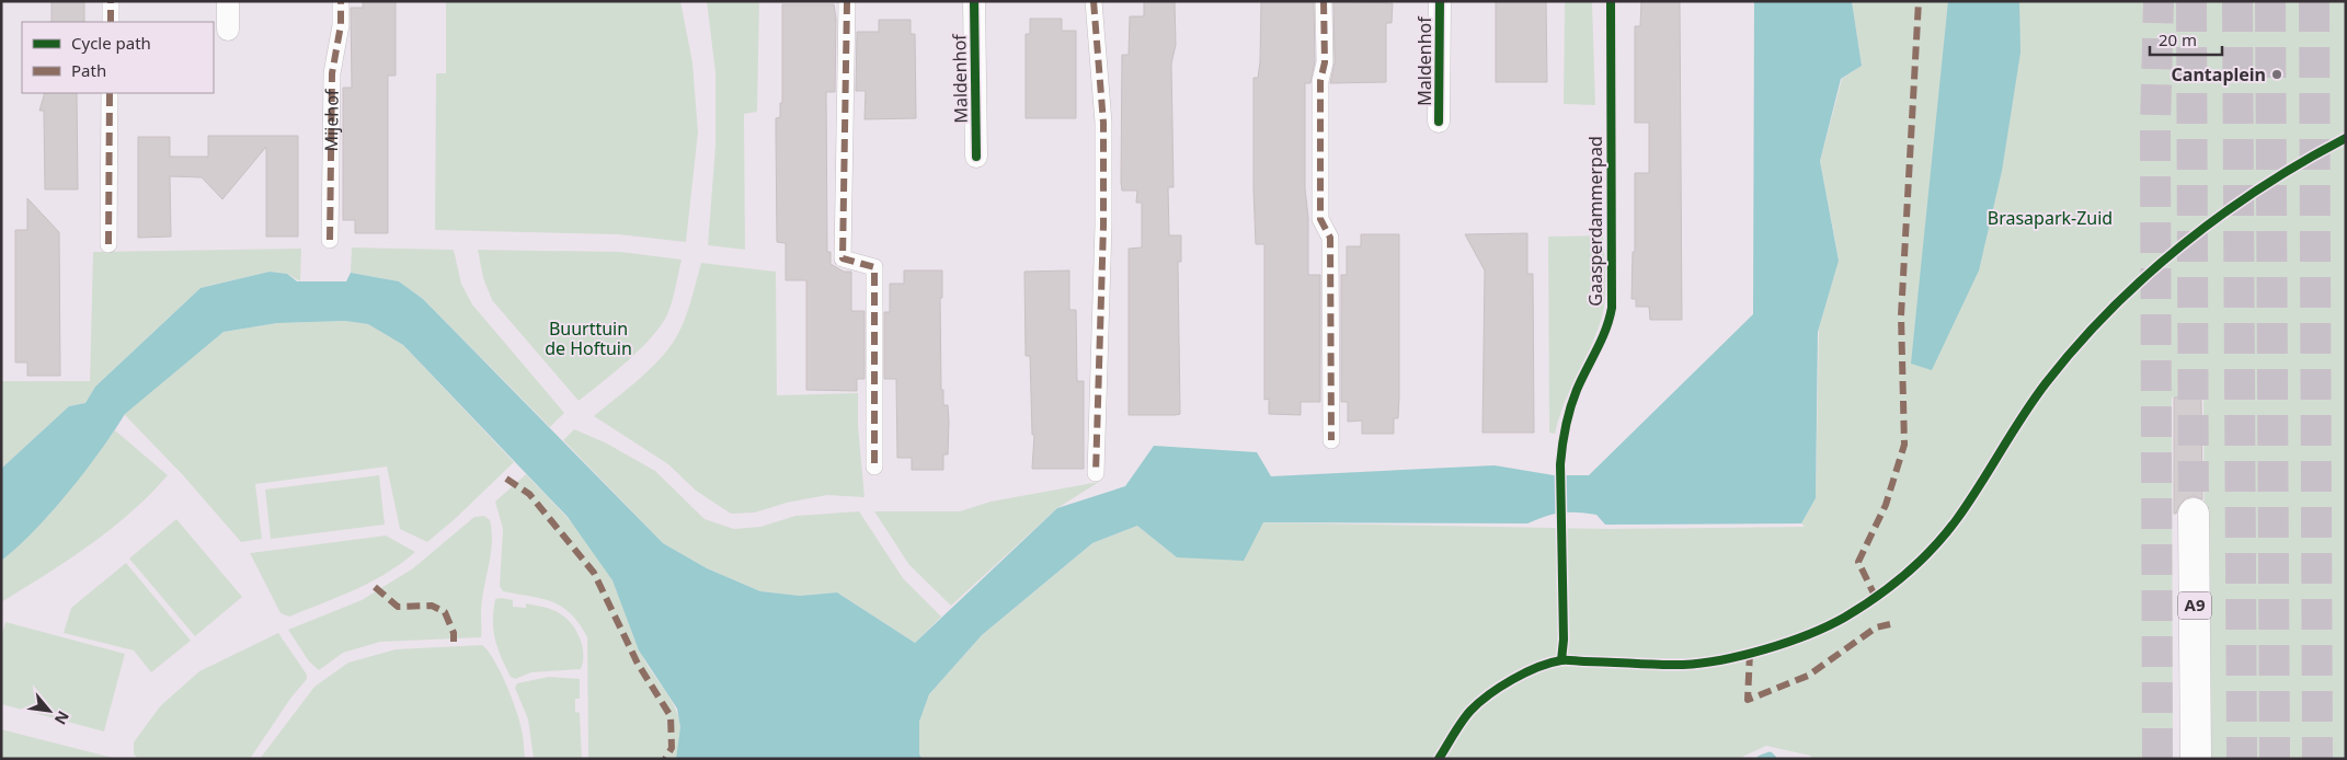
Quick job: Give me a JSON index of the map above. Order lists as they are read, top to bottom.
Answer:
{
  "streets": {
    "highway": ["A9"],
    "street": ["Maldenhof", "Mijehof"],
    "cycle path": ["Gaasperdammerpad"]
  },
  "parks": ["Brasapark-Zuid", "Buurttuin de Hoftuin"],
  "places": ["Cantaplein"],
  "legend": ["Cycle path", "Path"],
  "scale_bar": "20 m",
  "north": "bottom right"
}
